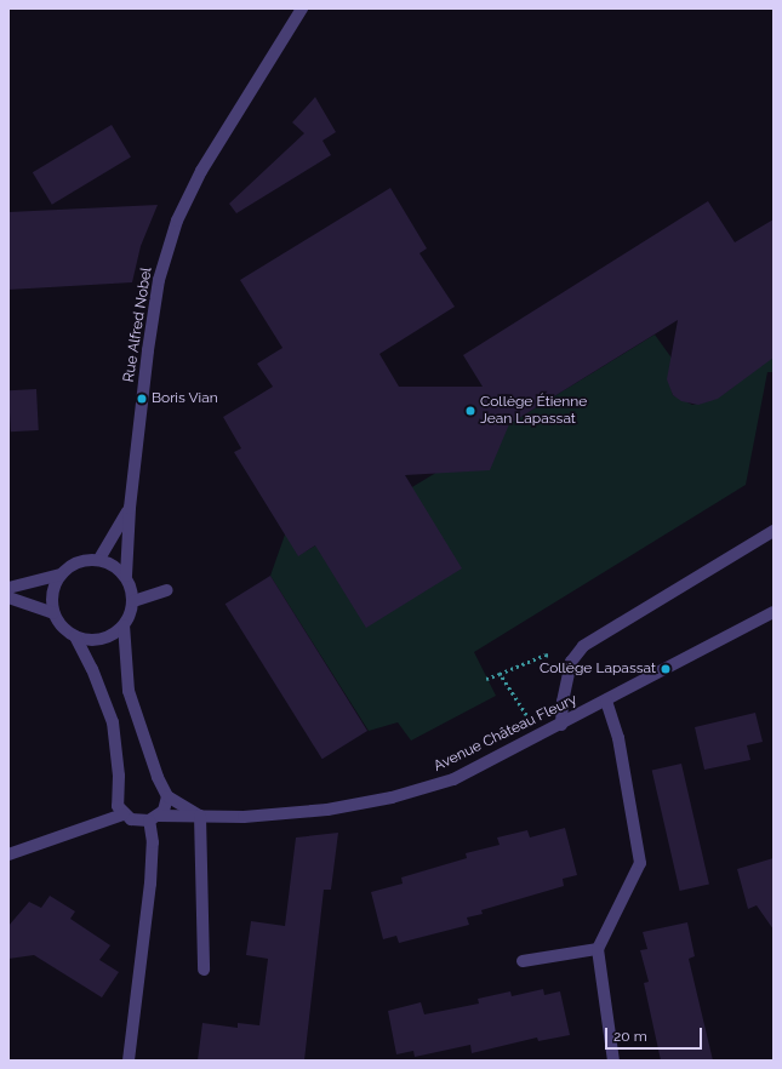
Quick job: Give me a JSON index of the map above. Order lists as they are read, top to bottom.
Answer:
{
  "streets": {
    "street": ["Rue Alfred Nobel", "Avenue Château Fleury"]
  },
  "places": ["Boris Vian", "Collège Étienne Jean Lapassat", "Collège Lapassat"],
  "scale_bar": "20 m"
}
